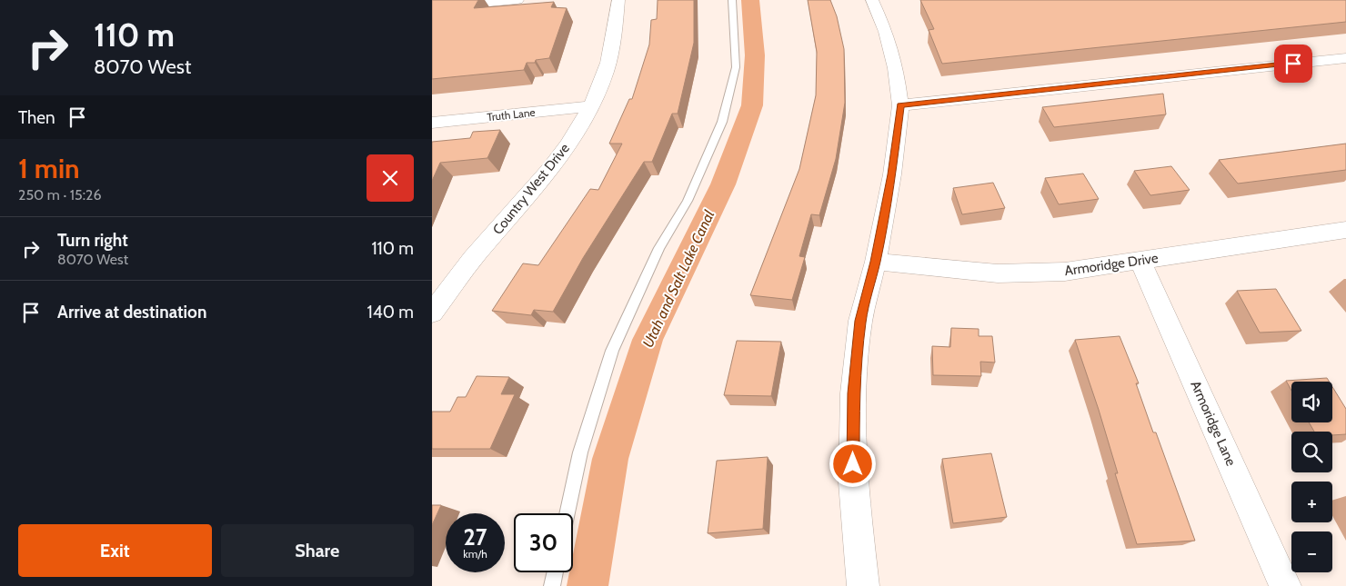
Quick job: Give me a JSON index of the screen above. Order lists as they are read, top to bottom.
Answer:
{
  "streets": {
    "street": [
      "Truth Lane",
      "Country West Drive",
      "Armoridge Drive",
      "Armoridge Lane"
    ]
  },
  "crossings": [
    ["Truth Lane", "Country West Drive"],
    ["Armoridge Drive", "Armoridge Lane"]
  ],
  "water": ["Utah and Salt Lake Canal"],
  "page": {
    "turn": ["110 m", "8070 West"],
    "then": "Then",
    "heading": ["1 min", "250 m · 15:26"],
    "list": [
      {
        "name": "Turn right",
        "note": "8070 West",
        "value": "110 m"
      },
      {
        "name": "Arrive at destination",
        "value": "140 m"
      }
    ],
    "map_buttons": ["+", "−"],
    "speed": "27 km/h",
    "limit": "30",
    "buttons": ["Exit", "Share"]
  }
}
